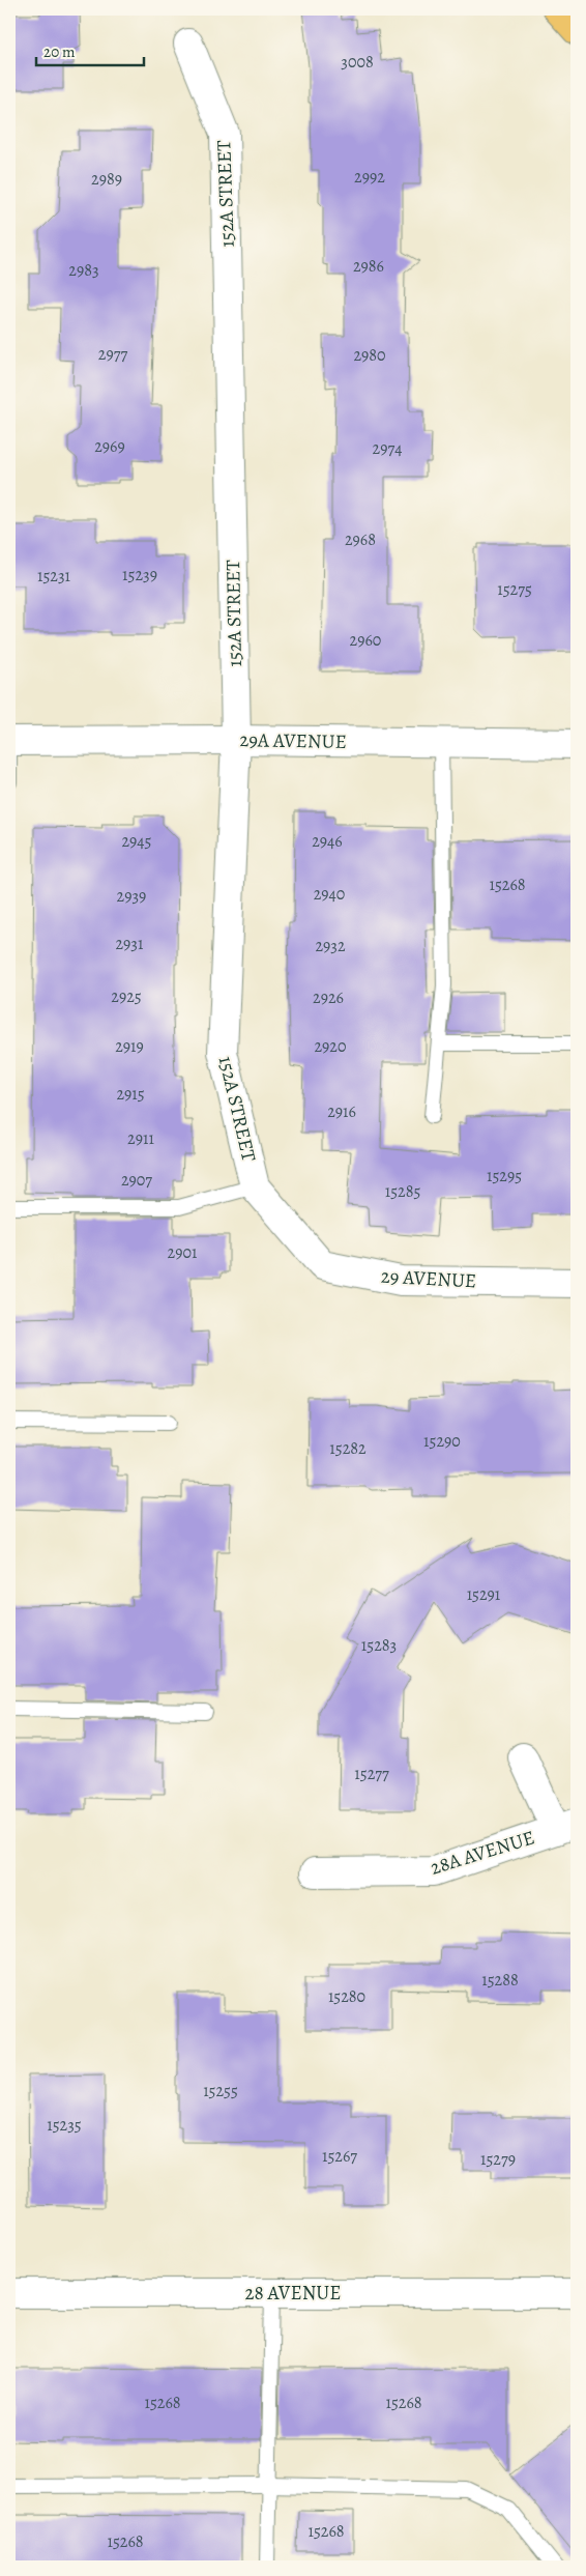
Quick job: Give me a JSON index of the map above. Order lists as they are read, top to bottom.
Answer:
{
  "streets": {
    "street": [
      "152A STREET",
      "29A AVENUE",
      "29 AVENUE",
      "28A AVENUE",
      "28 AVENUE"
    ]
  },
  "crossings": [
    ["152A STREET", "29A AVENUE"],
    ["152A STREET", "29 AVENUE"]
  ],
  "house_numbers": [
    "3008",
    "2992",
    "2989",
    "2986",
    "2983",
    "2977",
    "2980",
    "2969",
    "2974",
    "2968",
    "15239",
    "15231",
    "15275",
    "2960",
    "2945",
    "2946",
    "15268",
    "2940",
    "2939",
    "2931",
    "2932",
    "2925",
    "2926",
    "2919",
    "2920",
    "2915",
    "2916",
    "2911",
    "15295",
    "2907",
    "15285",
    "2901",
    "15290",
    "15282",
    "15291",
    "15283",
    "15277",
    "15288",
    "15280",
    "15255",
    "15235",
    "15267",
    "15279",
    "15268",
    "15268",
    "15268",
    "15268"
  ],
  "scale_bar": "20 m"
}
